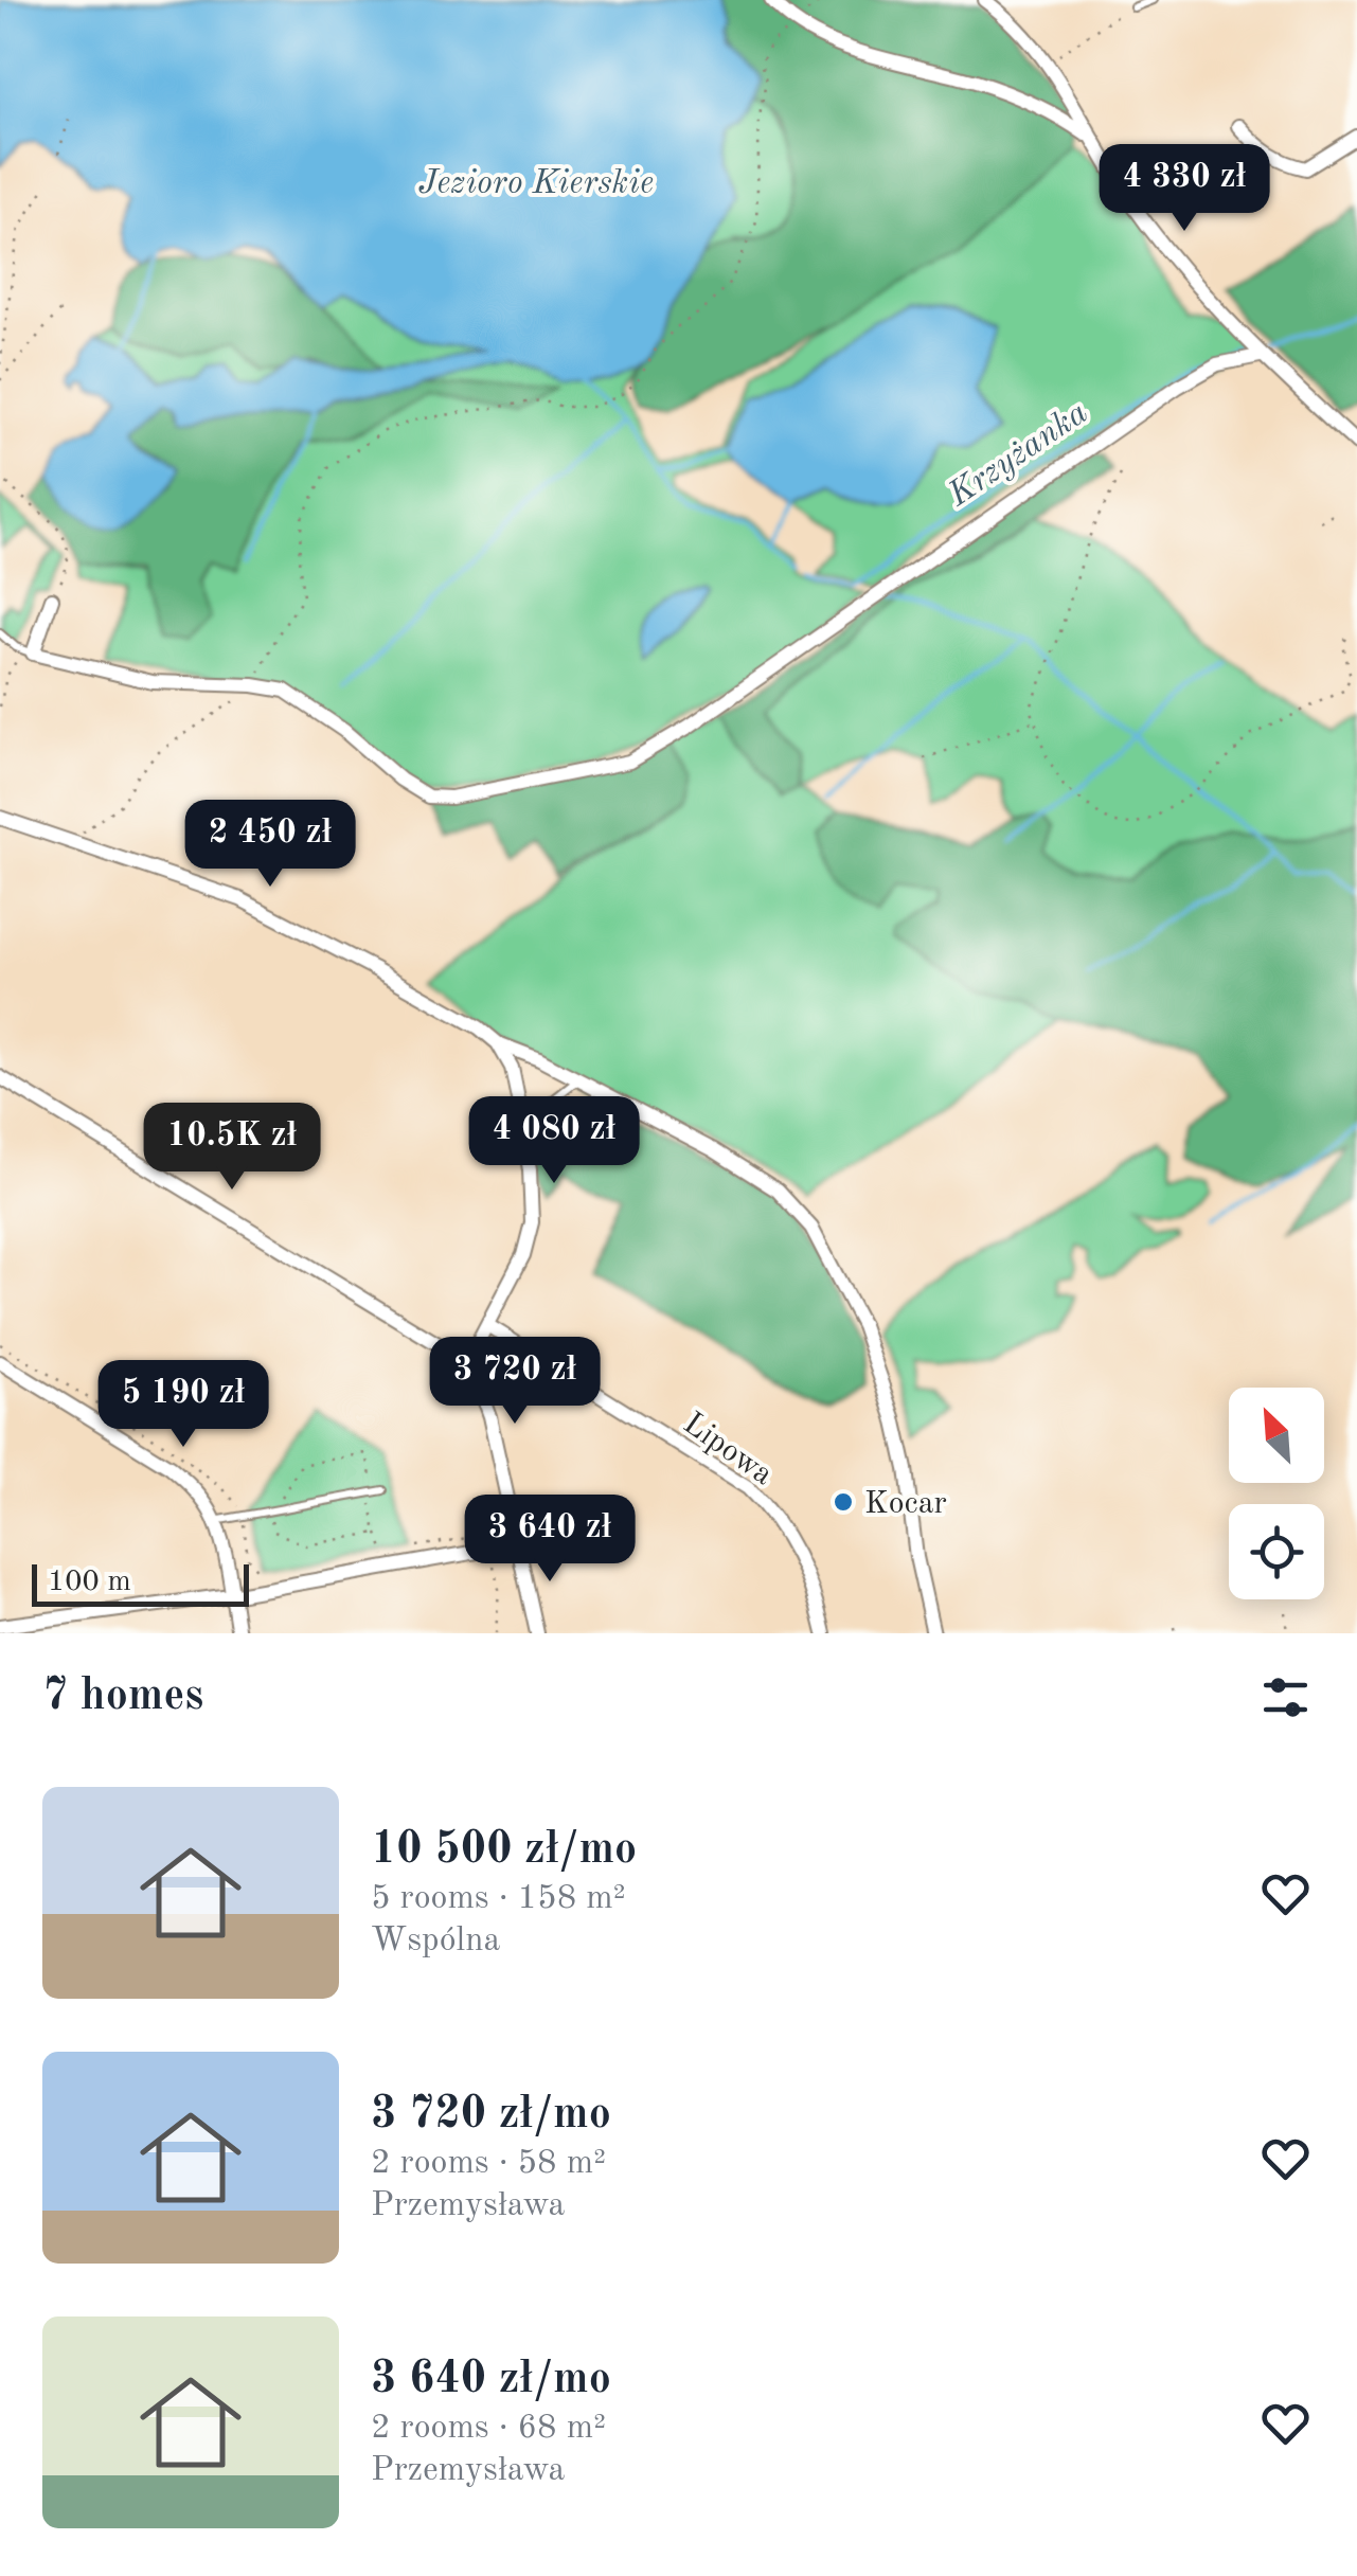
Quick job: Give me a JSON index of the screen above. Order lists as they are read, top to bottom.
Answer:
{
  "streets": {
    "street": ["Lipowa"]
  },
  "water": ["Jezioro Kierskie", "Krzyżanka"],
  "places": ["Kocar"],
  "scale_bar": "100 m",
  "north": "top left",
  "page": {
    "price": [
      "4 330 zł",
      "2 450 zł",
      "4 080 zł",
      "10.5K zł",
      "3 720 zł",
      "5 190 zł",
      "3 640 zł"
    ],
    "scale": "100 m",
    "heading": "7 homes",
    "list": [
      {
        "name": "10 500 zł/mo",
        "note": "5 rooms · 158 m² · Wspólna"
      },
      {
        "name": "3 720 zł/mo",
        "note": "2 rooms · 58 m² · Przemysława"
      },
      {
        "name": "3 640 zł/mo",
        "note": "2 rooms · 68 m² · Przemysława"
      }
    ]
  }
}
